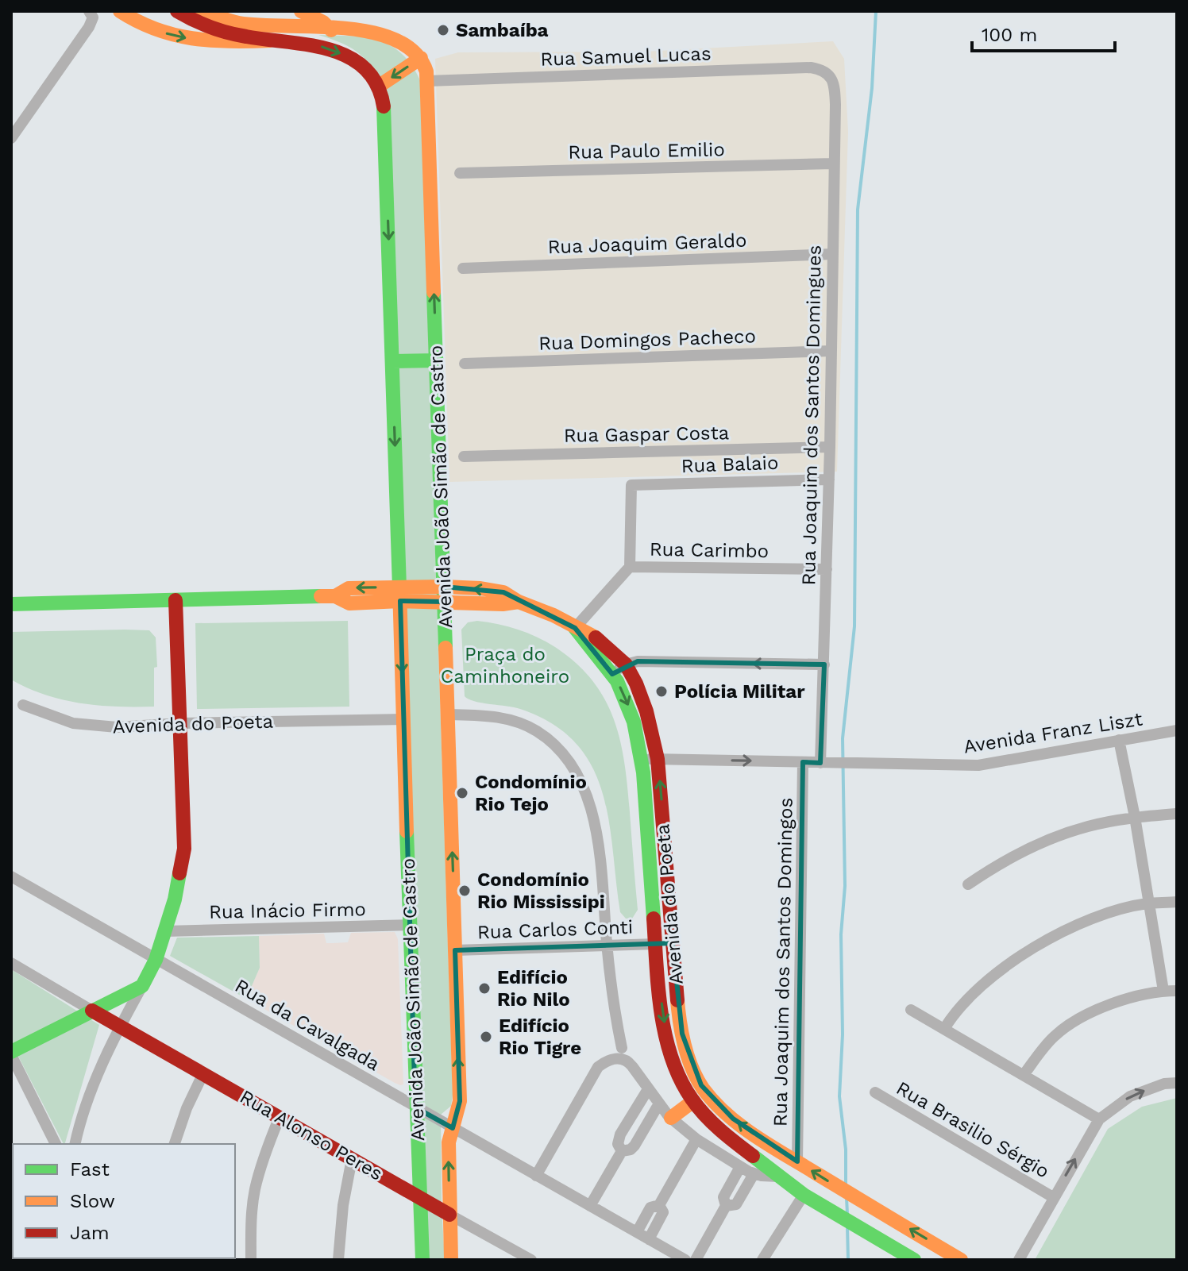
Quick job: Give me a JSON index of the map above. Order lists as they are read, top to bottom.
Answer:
{
  "streets": {
    "main road": ["Avenida João Simão de Castro", "Avenida do Poeta", "Rua Alonso Peres"],
    "street": [
      "Rua Samuel Lucas",
      "Rua Paulo Emilio",
      "Rua Joaquim Geraldo",
      "Rua Domingos Pacheco",
      "Rua Joaquim dos Santos Domingues",
      "Rua Gaspar Costa",
      "Rua Balaio",
      "Rua Carimbo",
      "Avenida Franz Liszt",
      "Rua Inácio Firmo",
      "Rua Carlos Conti",
      "Rua Joaquim dos Santos Domingos",
      "Rua da Cavalgada",
      "Rua Brasilio Sérgio"
    ]
  },
  "crossings": [
    ["Rua Samuel Lucas", "Rua Joaquim dos Santos Domingues"],
    ["Rua Samuel Lucas", "Avenida João Simão de Castro"],
    ["Rua Paulo Emilio", "Rua Joaquim dos Santos Domingues"],
    ["Rua Joaquim Geraldo", "Rua Joaquim dos Santos Domingues"],
    ["Rua Domingos Pacheco", "Rua Joaquim dos Santos Domingues"],
    ["Rua Joaquim dos Santos Domingues", "Rua Gaspar Costa"],
    ["Rua Joaquim dos Santos Domingues", "Rua Balaio"],
    ["Rua Joaquim dos Santos Domingues", "Rua Carimbo"],
    ["Rua Joaquim dos Santos Domingues", "Avenida Franz Liszt"],
    ["Rua Balaio", "Rua Carimbo"],
    ["Avenida João Simão de Castro", "Avenida do Poeta"],
    ["Avenida João Simão de Castro", "Rua Inácio Firmo"],
    ["Avenida João Simão de Castro", "Rua Carlos Conti"],
    ["Avenida João Simão de Castro", "Rua da Cavalgada"],
    ["Avenida João Simão de Castro", "Rua Alonso Peres"],
    ["Avenida do Poeta", "Avenida Franz Liszt"],
    ["Avenida do Poeta", "Rua Carlos Conti"],
    ["Avenida do Poeta", "Rua Joaquim dos Santos Domingos"],
    ["Avenida Franz Liszt", "Rua Joaquim dos Santos Domingos"]
  ],
  "parks": ["Praça do Caminhoneiro"],
  "places": [
    "Sambaíba",
    "Polícia Militar",
    "Condomínio Rio Tejo",
    "Condomínio Rio Mississipi",
    "Edifício Rio Nilo",
    "Edifício Rio Tigre"
  ],
  "legend": ["Fast", "Slow", "Jam"],
  "scale_bar": "100 m"
}
